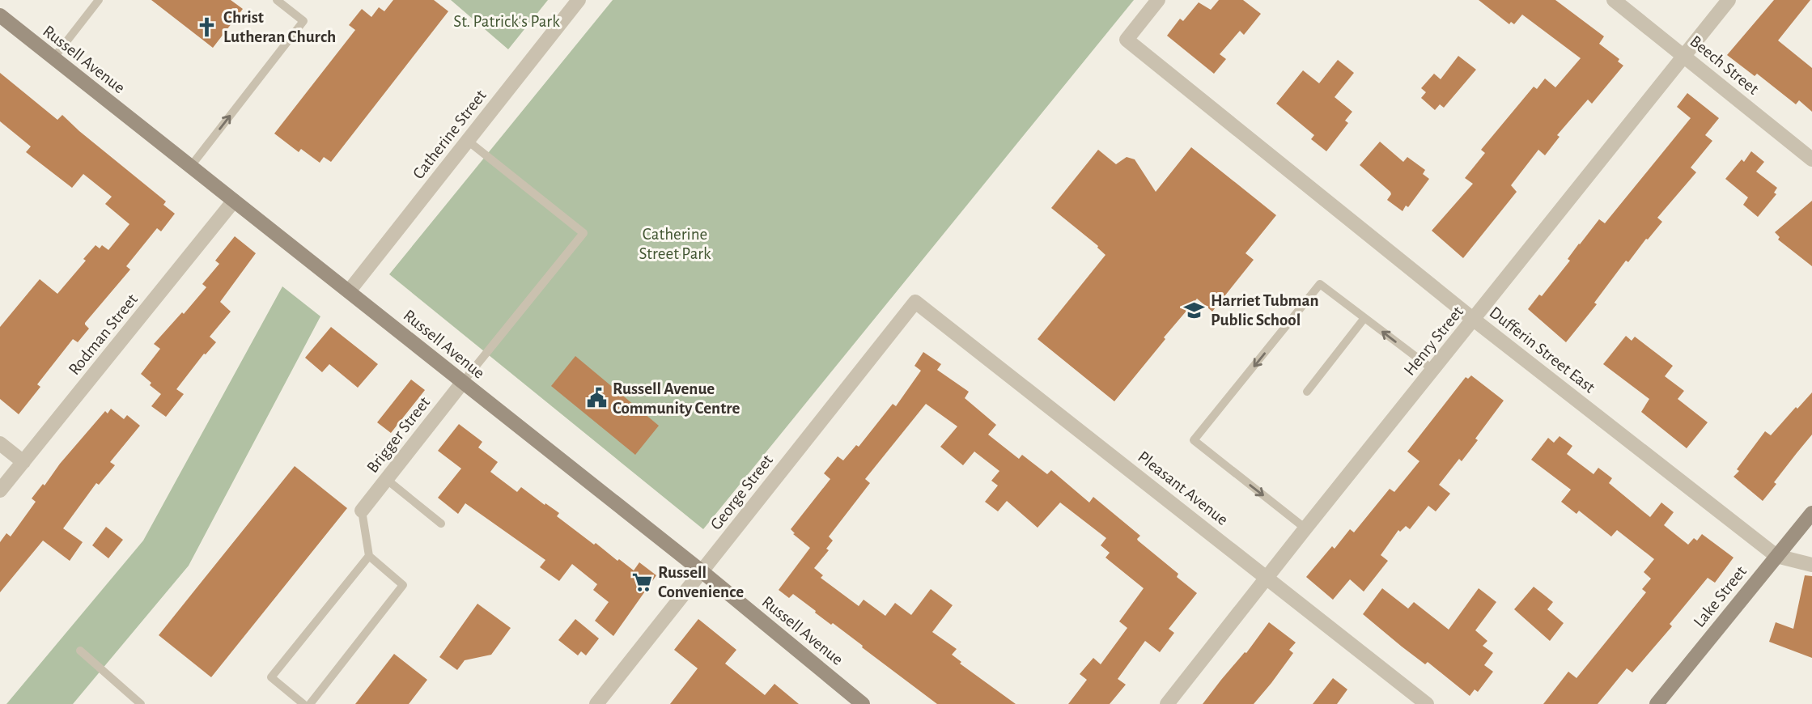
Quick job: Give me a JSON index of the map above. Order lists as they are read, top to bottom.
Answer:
{
  "streets": {
    "street": [
      "Russell Avenue",
      "Beech Street",
      "Catherine Street",
      "Rodman Street",
      "Henry Street",
      "Dufferin Street East",
      "Brigger Street",
      "Pleasant Avenue",
      "George Street",
      "Lake Street"
    ]
  },
  "crossings": [
    ["Russell Avenue", "Catherine Street"],
    ["Russell Avenue", "Rodman Street"],
    ["Russell Avenue", "Brigger Street"],
    ["Russell Avenue", "George Street"],
    ["Beech Street", "Henry Street"],
    ["Henry Street", "Dufferin Street East"],
    ["Henry Street", "Pleasant Avenue"],
    ["Dufferin Street East", "Lake Street"],
    ["Pleasant Avenue", "George Street"]
  ],
  "parks": ["St. Patrick's Park", "Catherine Street Park"],
  "places": {
    "church": ["Christ Lutheran Church"],
    "school or university": ["Harriet Tubman Public School"],
    "public building": ["Russell Avenue Community Centre"],
    "supermarket": ["Russell Convenience"]
  }
}
